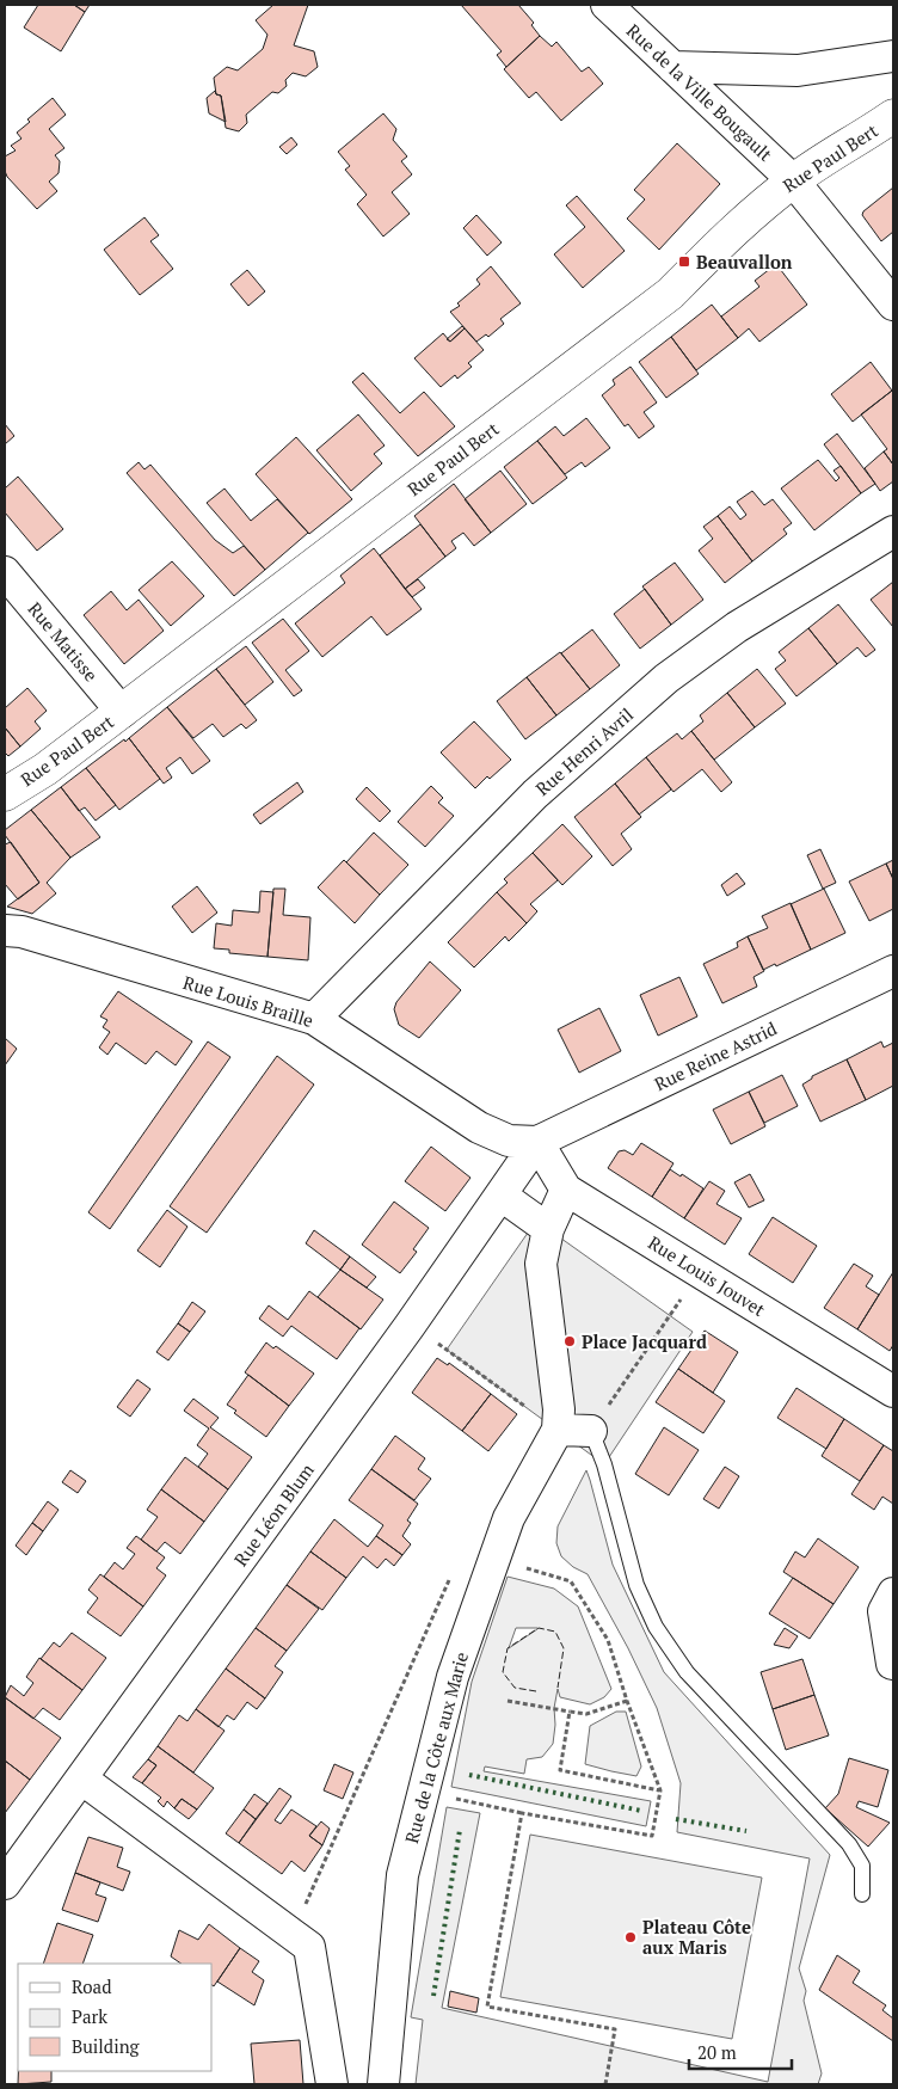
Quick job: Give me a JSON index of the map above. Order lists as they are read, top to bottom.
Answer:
{
  "streets": {
    "main road": ["Rue Paul Bert"],
    "street": [
      "Rue de la Ville Bougault",
      "Rue Matisse",
      "Rue Henri Avril",
      "Rue Louis Braille",
      "Rue Reine Astrid",
      "Rue Louis Jouvet",
      "Rue Léon Blum",
      "Rue de la Côte aux Marie"
    ]
  },
  "crossings": [
    ["Rue de la Ville Bougault", "Rue Paul Bert"],
    ["Rue Paul Bert", "Rue Matisse"],
    ["Rue Henri Avril", "Rue Louis Braille"],
    ["Rue Louis Braille", "Rue Reine Astrid"],
    ["Rue Louis Braille", "Rue Louis Jouvet"],
    ["Rue Louis Braille", "Rue Léon Blum"],
    ["Rue Reine Astrid", "Rue Louis Jouvet"],
    ["Rue Reine Astrid", "Rue Léon Blum"],
    ["Rue Louis Jouvet", "Rue Léon Blum"]
  ],
  "places": {
    "transit": ["Beauvallon"],
    "other": ["Place Jacquard", "Plateau Côte aux Maris"]
  },
  "legend": ["Road", "Park", "Building"],
  "scale_bar": "20 m"
}
